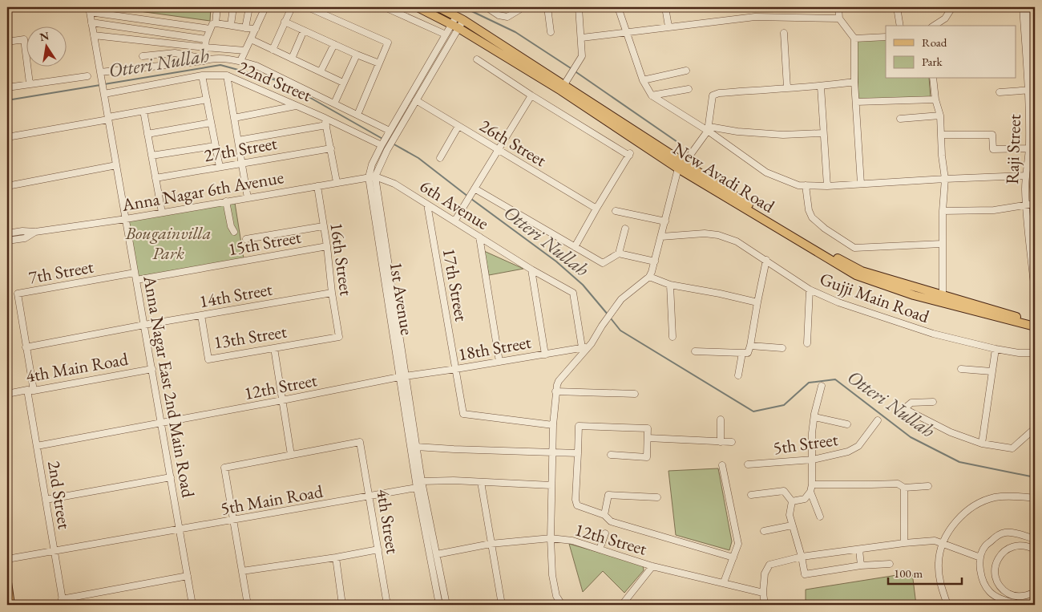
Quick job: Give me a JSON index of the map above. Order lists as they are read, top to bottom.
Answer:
{
  "streets": {
    "main road": ["New Avadi Road"],
    "street": [
      "22nd Street",
      "26th Street",
      "27th Street",
      "Raji Street",
      "Anna Nagar 6th Avenue",
      "6th Avenue",
      "15th Street",
      "16th Street",
      "7th Street",
      "17th Street",
      "14th Street",
      "Gujji Main Road",
      "1st Avenue",
      "13th Street",
      "18th Street",
      "4th Main Road",
      "Anna Nagar East 2nd Main Road",
      "12th Street",
      "5th Street",
      "2nd Street",
      "5th Main Road",
      "4th Street"
    ]
  },
  "crossings": [
    ["22nd Street", "1st Avenue"],
    ["22nd Street", "Anna Nagar East 2nd Main Road"],
    ["26th Street", "1st Avenue"],
    ["New Avadi Road", "1st Avenue"],
    ["Anna Nagar 6th Avenue", "6th Avenue"],
    ["Anna Nagar 6th Avenue", "16th Street"],
    ["Anna Nagar 6th Avenue", "1st Avenue"],
    ["Anna Nagar 6th Avenue", "Anna Nagar East 2nd Main Road"],
    ["6th Avenue", "17th Street"],
    ["6th Avenue", "1st Avenue"],
    ["6th Avenue", "18th Street"],
    ["15th Street", "16th Street"],
    ["15th Street", "Anna Nagar East 2nd Main Road"],
    ["16th Street", "14th Street"],
    ["16th Street", "13th Street"],
    ["7th Street", "14th Street"],
    ["7th Street", "4th Main Road"],
    ["7th Street", "Anna Nagar East 2nd Main Road"],
    ["7th Street", "2nd Street"],
    ["17th Street", "18th Street"],
    ["14th Street", "13th Street"],
    ["14th Street", "Anna Nagar East 2nd Main Road"],
    ["1st Avenue", "18th Street"],
    ["1st Avenue", "12th Street"],
    ["1st Avenue", "5th Main Road"],
    ["18th Street", "12th Street"],
    ["4th Main Road", "Anna Nagar East 2nd Main Road"],
    ["4th Main Road", "2nd Street"],
    ["Anna Nagar East 2nd Main Road", "12th Street"],
    ["Anna Nagar East 2nd Main Road", "5th Main Road"],
    ["2nd Street", "5th Main Road"],
    ["5th Main Road", "4th Street"]
  ],
  "water": ["Otteri Nullah"],
  "parks": ["Bougainvilla Park"],
  "legend": ["Road", "Park"],
  "scale_bar": "100 m",
  "north": "top"
}
